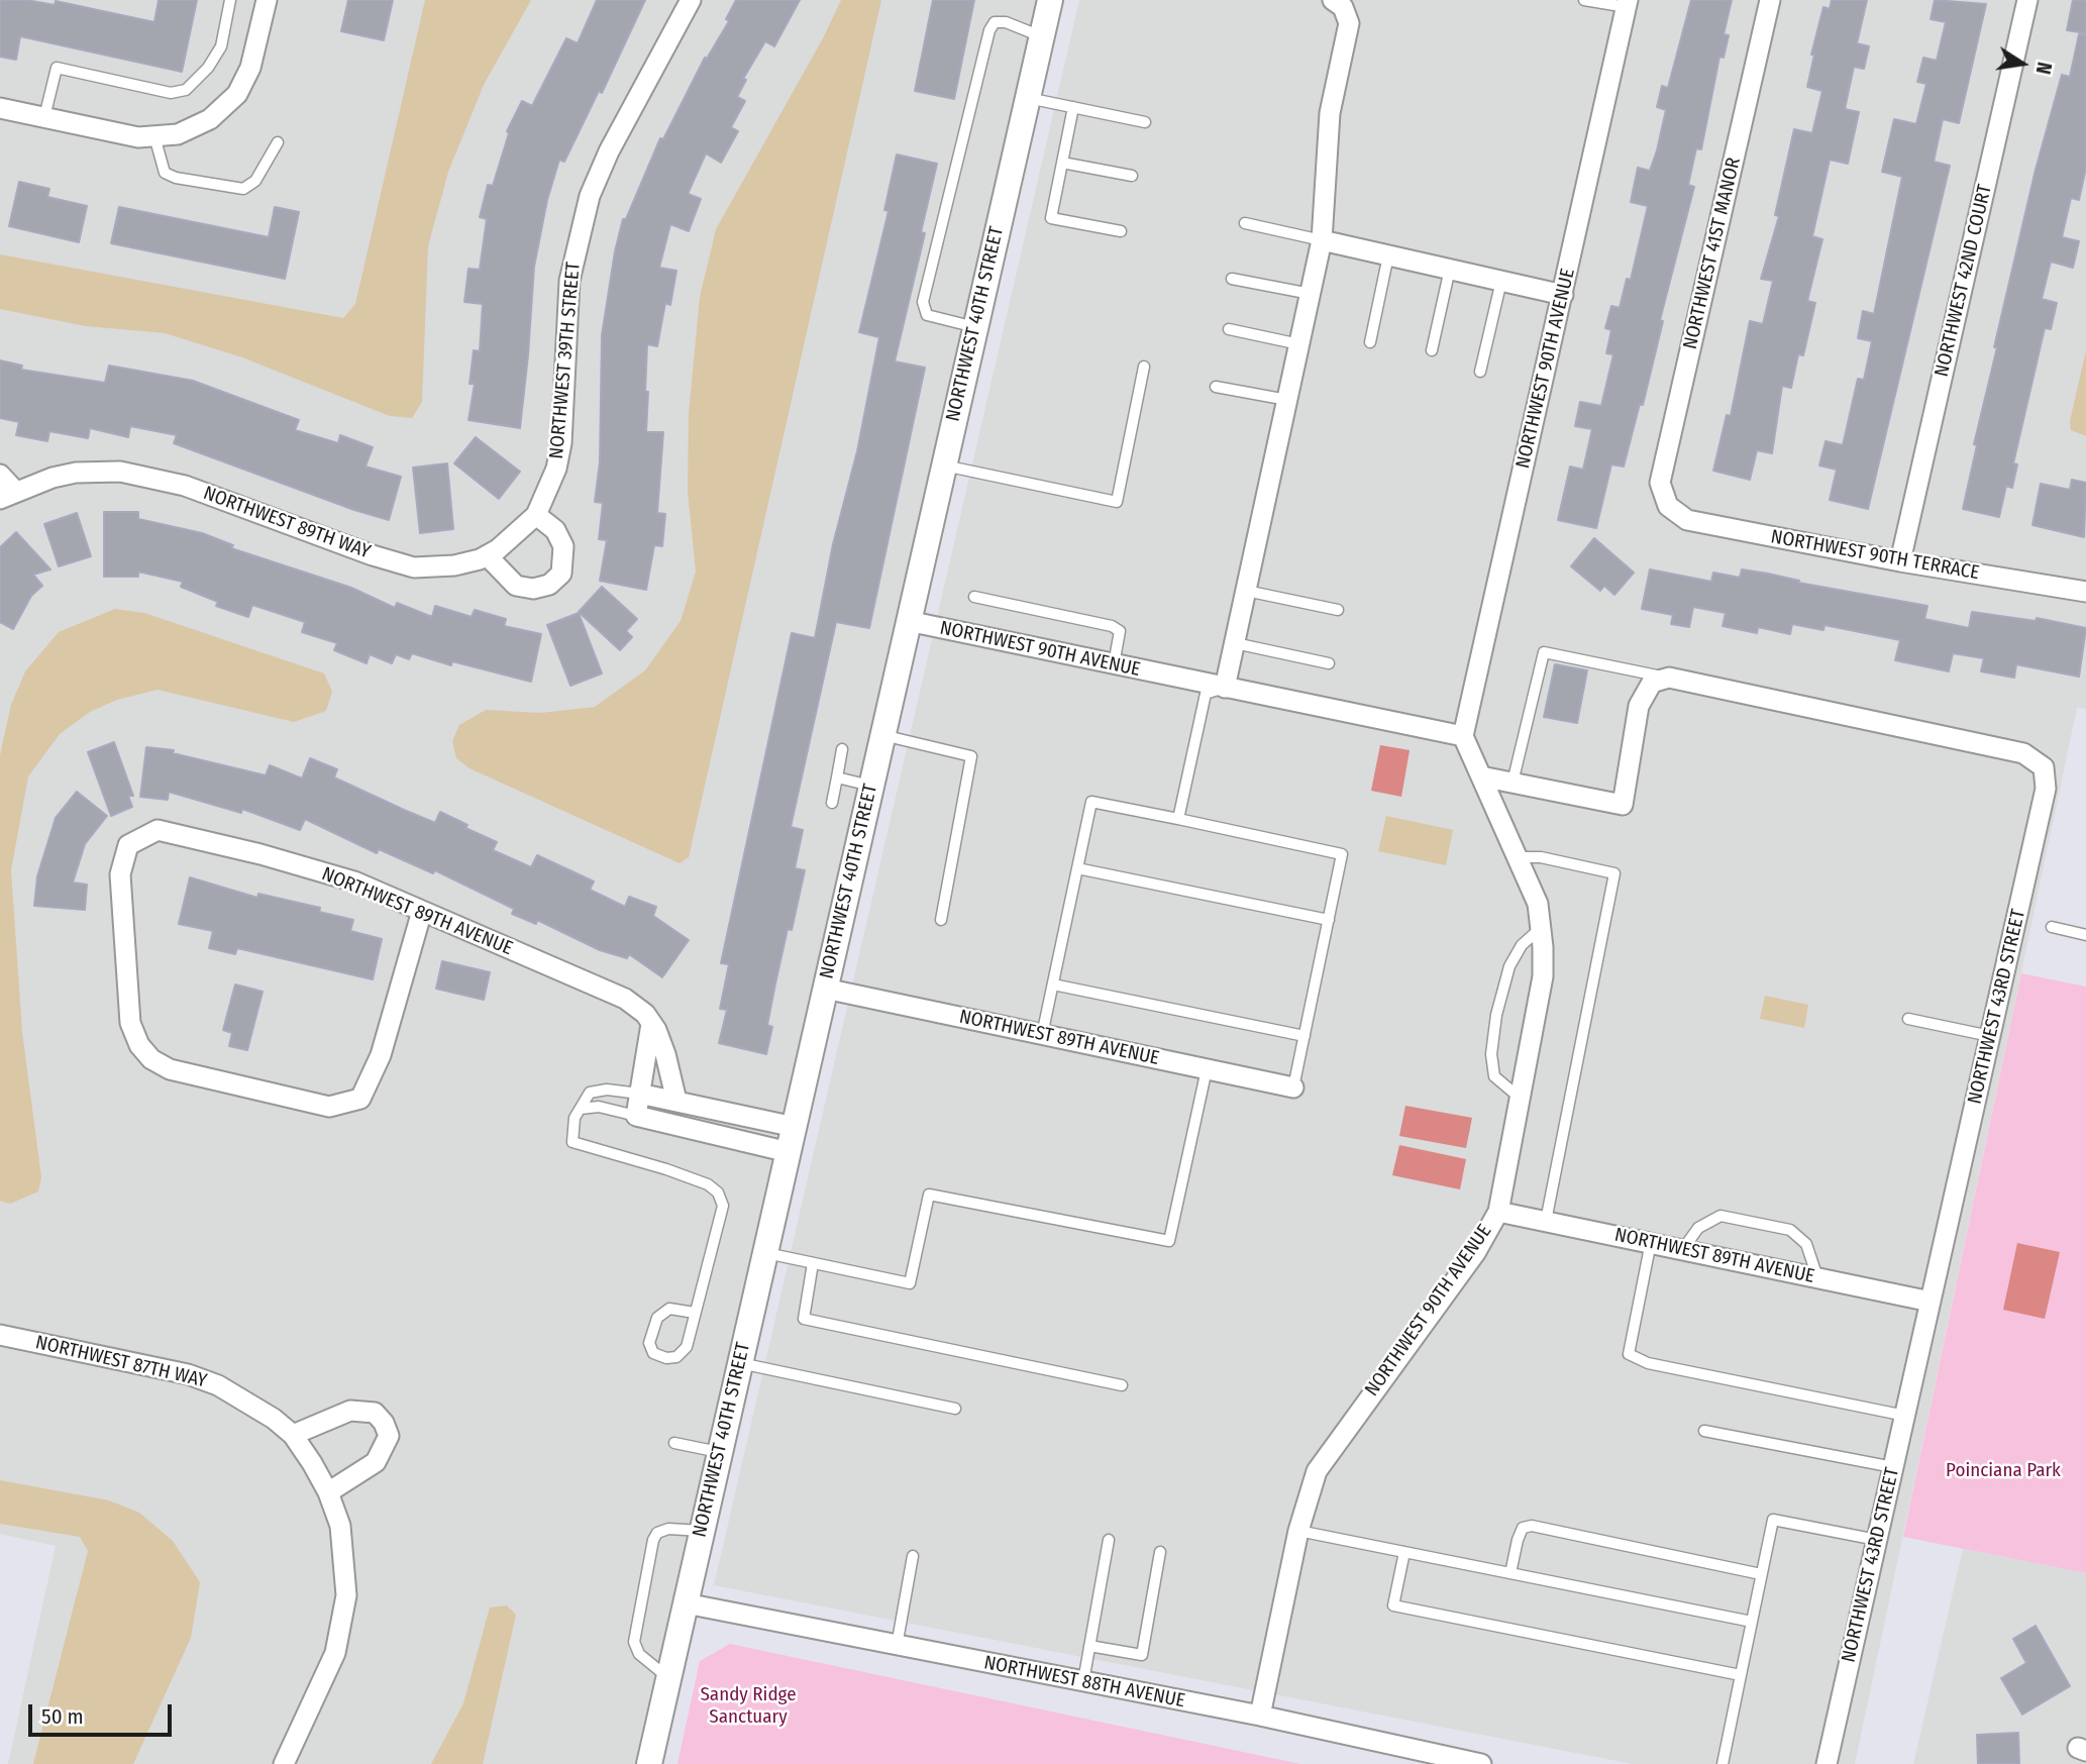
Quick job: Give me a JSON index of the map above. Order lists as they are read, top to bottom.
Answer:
{
  "streets": {
    "street": [
      "NORTHWEST 41ST MANOR",
      "NORTHWEST 42ND COURT",
      "NORTHWEST 40TH STREET",
      "NORTHWEST 39TH STREET",
      "NORTHWEST 90TH AVENUE",
      "NORTHWEST 89TH WAY",
      "NORTHWEST 90TH TERRACE",
      "NORTHWEST 89TH AVENUE",
      "NORTHWEST 43RD STREET",
      "NORTHWEST 87TH WAY",
      "NORTHWEST 88TH AVENUE"
    ]
  },
  "crossings": [
    ["NORTHWEST 41ST MANOR", "NORTHWEST 90TH TERRACE"],
    ["NORTHWEST 42ND COURT", "NORTHWEST 90TH TERRACE"],
    ["NORTHWEST 40TH STREET", "NORTHWEST 90TH AVENUE"],
    ["NORTHWEST 40TH STREET", "NORTHWEST 89TH AVENUE"],
    ["NORTHWEST 40TH STREET", "NORTHWEST 88TH AVENUE"],
    ["NORTHWEST 39TH STREET", "NORTHWEST 89TH WAY"],
    ["NORTHWEST 90TH AVENUE", "NORTHWEST 89TH AVENUE"],
    ["NORTHWEST 90TH AVENUE", "NORTHWEST 88TH AVENUE"],
    ["NORTHWEST 89TH AVENUE", "NORTHWEST 43RD STREET"]
  ],
  "parks": ["Poinciana Park", "Sandy Ridge Sanctuary"],
  "scale_bar": "50 m",
  "north": "right"
}
